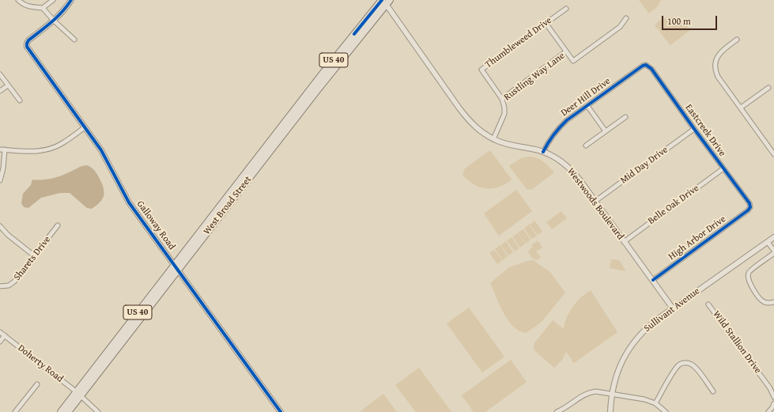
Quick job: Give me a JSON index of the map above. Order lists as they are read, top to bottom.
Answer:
{
  "streets": {
    "main road": ["US 40", "West Broad Street"],
    "street": [
      "Thumbleweed Drive",
      "Rustling Way Lane",
      "Deer Hill Drive",
      "Eastcreek Drive",
      "Mid Day Drive",
      "Westwoods Boulevard",
      "Belle Oak Drive",
      "Galloway Road",
      "High Arbor Drive",
      "Sharets Drive",
      "Sullivant Avenue",
      "Wild Stallion Drive",
      "Doherty Road"
    ]
  },
  "crossings": [
    ["Thumbleweed Drive", "Rustling Way Lane"],
    ["Rustling Way Lane", "Westwoods Boulevard"],
    ["Deer Hill Drive", "Eastcreek Drive"],
    ["Deer Hill Drive", "Westwoods Boulevard"],
    ["Eastcreek Drive", "Mid Day Drive"],
    ["Eastcreek Drive", "Belle Oak Drive"],
    ["Eastcreek Drive", "High Arbor Drive"],
    ["Mid Day Drive", "Westwoods Boulevard"],
    ["Westwoods Boulevard", "Belle Oak Drive"],
    ["Westwoods Boulevard", "West Broad Street"],
    ["Westwoods Boulevard", "High Arbor Drive"],
    ["Westwoods Boulevard", "Sullivant Avenue"],
    ["West Broad Street", "Galloway Road"],
    ["West Broad Street", "Doherty Road"]
  ],
  "scale_bar": "100 m"
}
